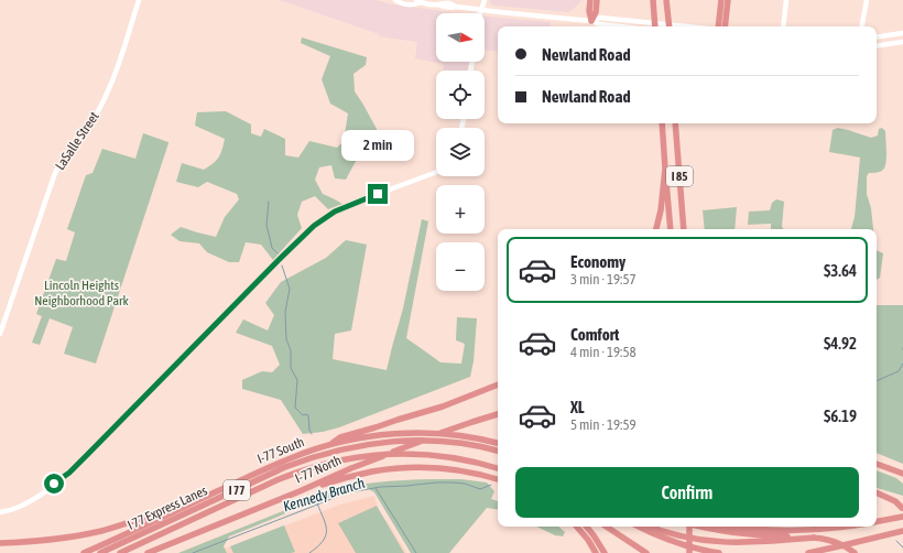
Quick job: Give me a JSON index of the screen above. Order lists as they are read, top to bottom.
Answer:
{
  "streets": {
    "highway": [
      "I 85",
      "I-77 South",
      "I-77 North",
      "I 77",
      "I 77 Express Lanes"
    ],
    "street": ["LaSalle Street"]
  },
  "water": ["Kennedy Branch"],
  "parks": ["Lincoln Heights Neighborhood Park"],
  "north": "right",
  "page": {
    "map_buttons": ["+", "−"],
    "banner": ["Newland Road", "Newland Road"],
    "bubble": "2 min",
    "list": [
      {
        "name": "Economy",
        "note": "3 min · 19:57",
        "value": "$3.64"
      },
      {
        "name": "Comfort",
        "note": "4 min · 19:58",
        "value": "$4.92"
      },
      {
        "name": "XL",
        "note": "5 min · 19:59",
        "value": "$6.19"
      }
    ],
    "buttons": "Confirm"
  }
}
